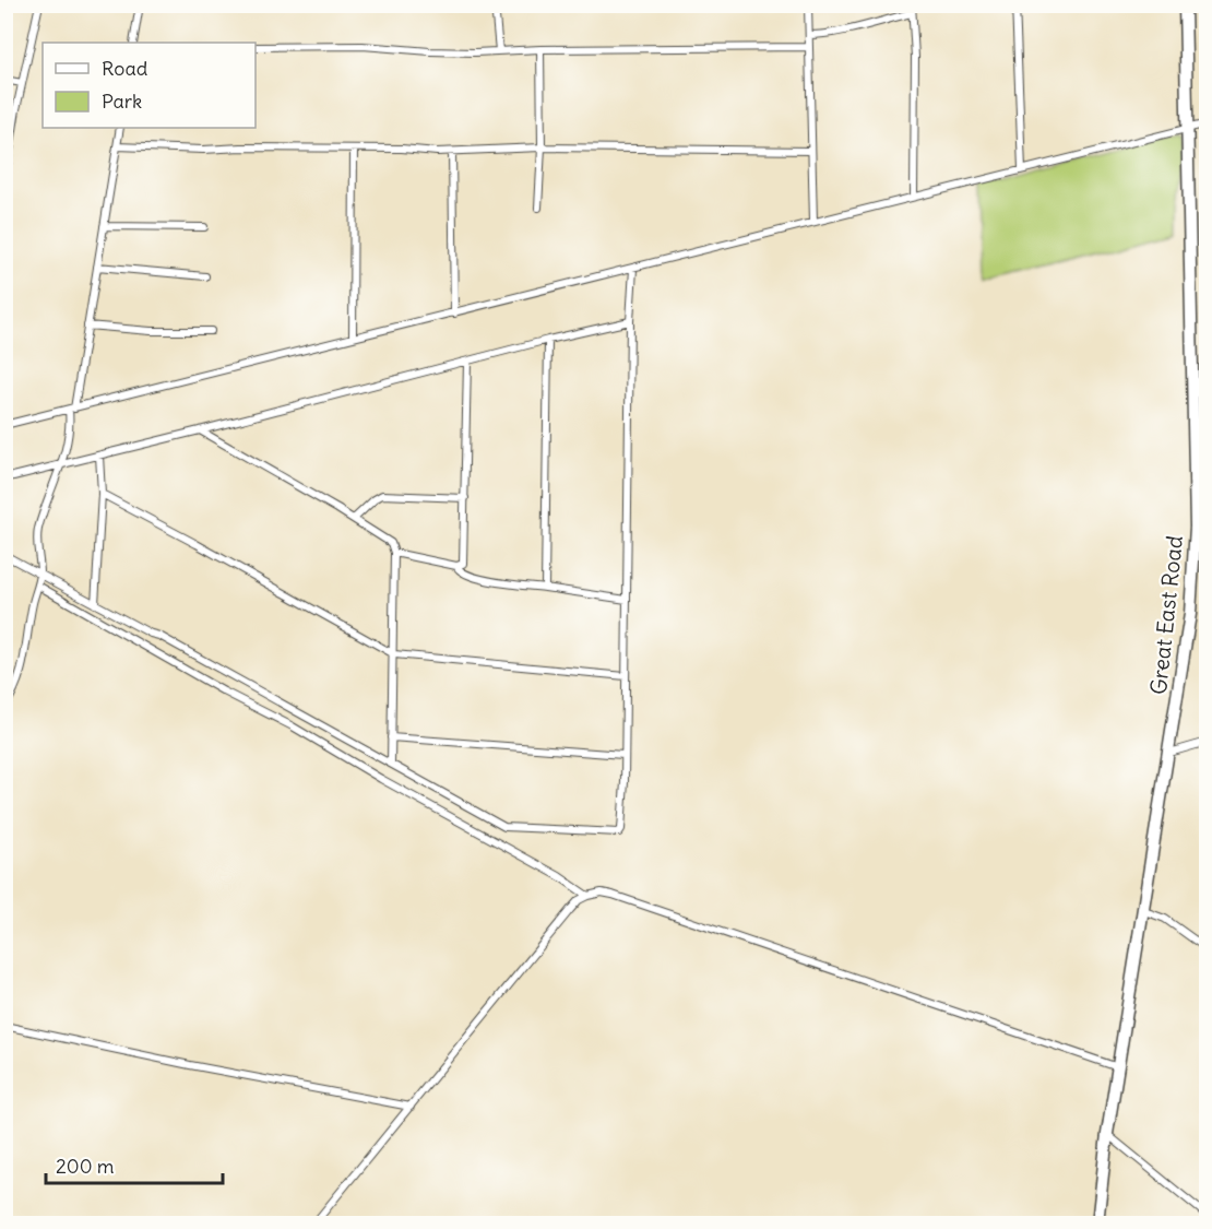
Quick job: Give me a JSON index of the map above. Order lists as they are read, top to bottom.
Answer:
{
  "streets": {
    "highway": ["Great East Road"]
  },
  "legend": ["Road", "Park"],
  "scale_bar": "200 m"
}
